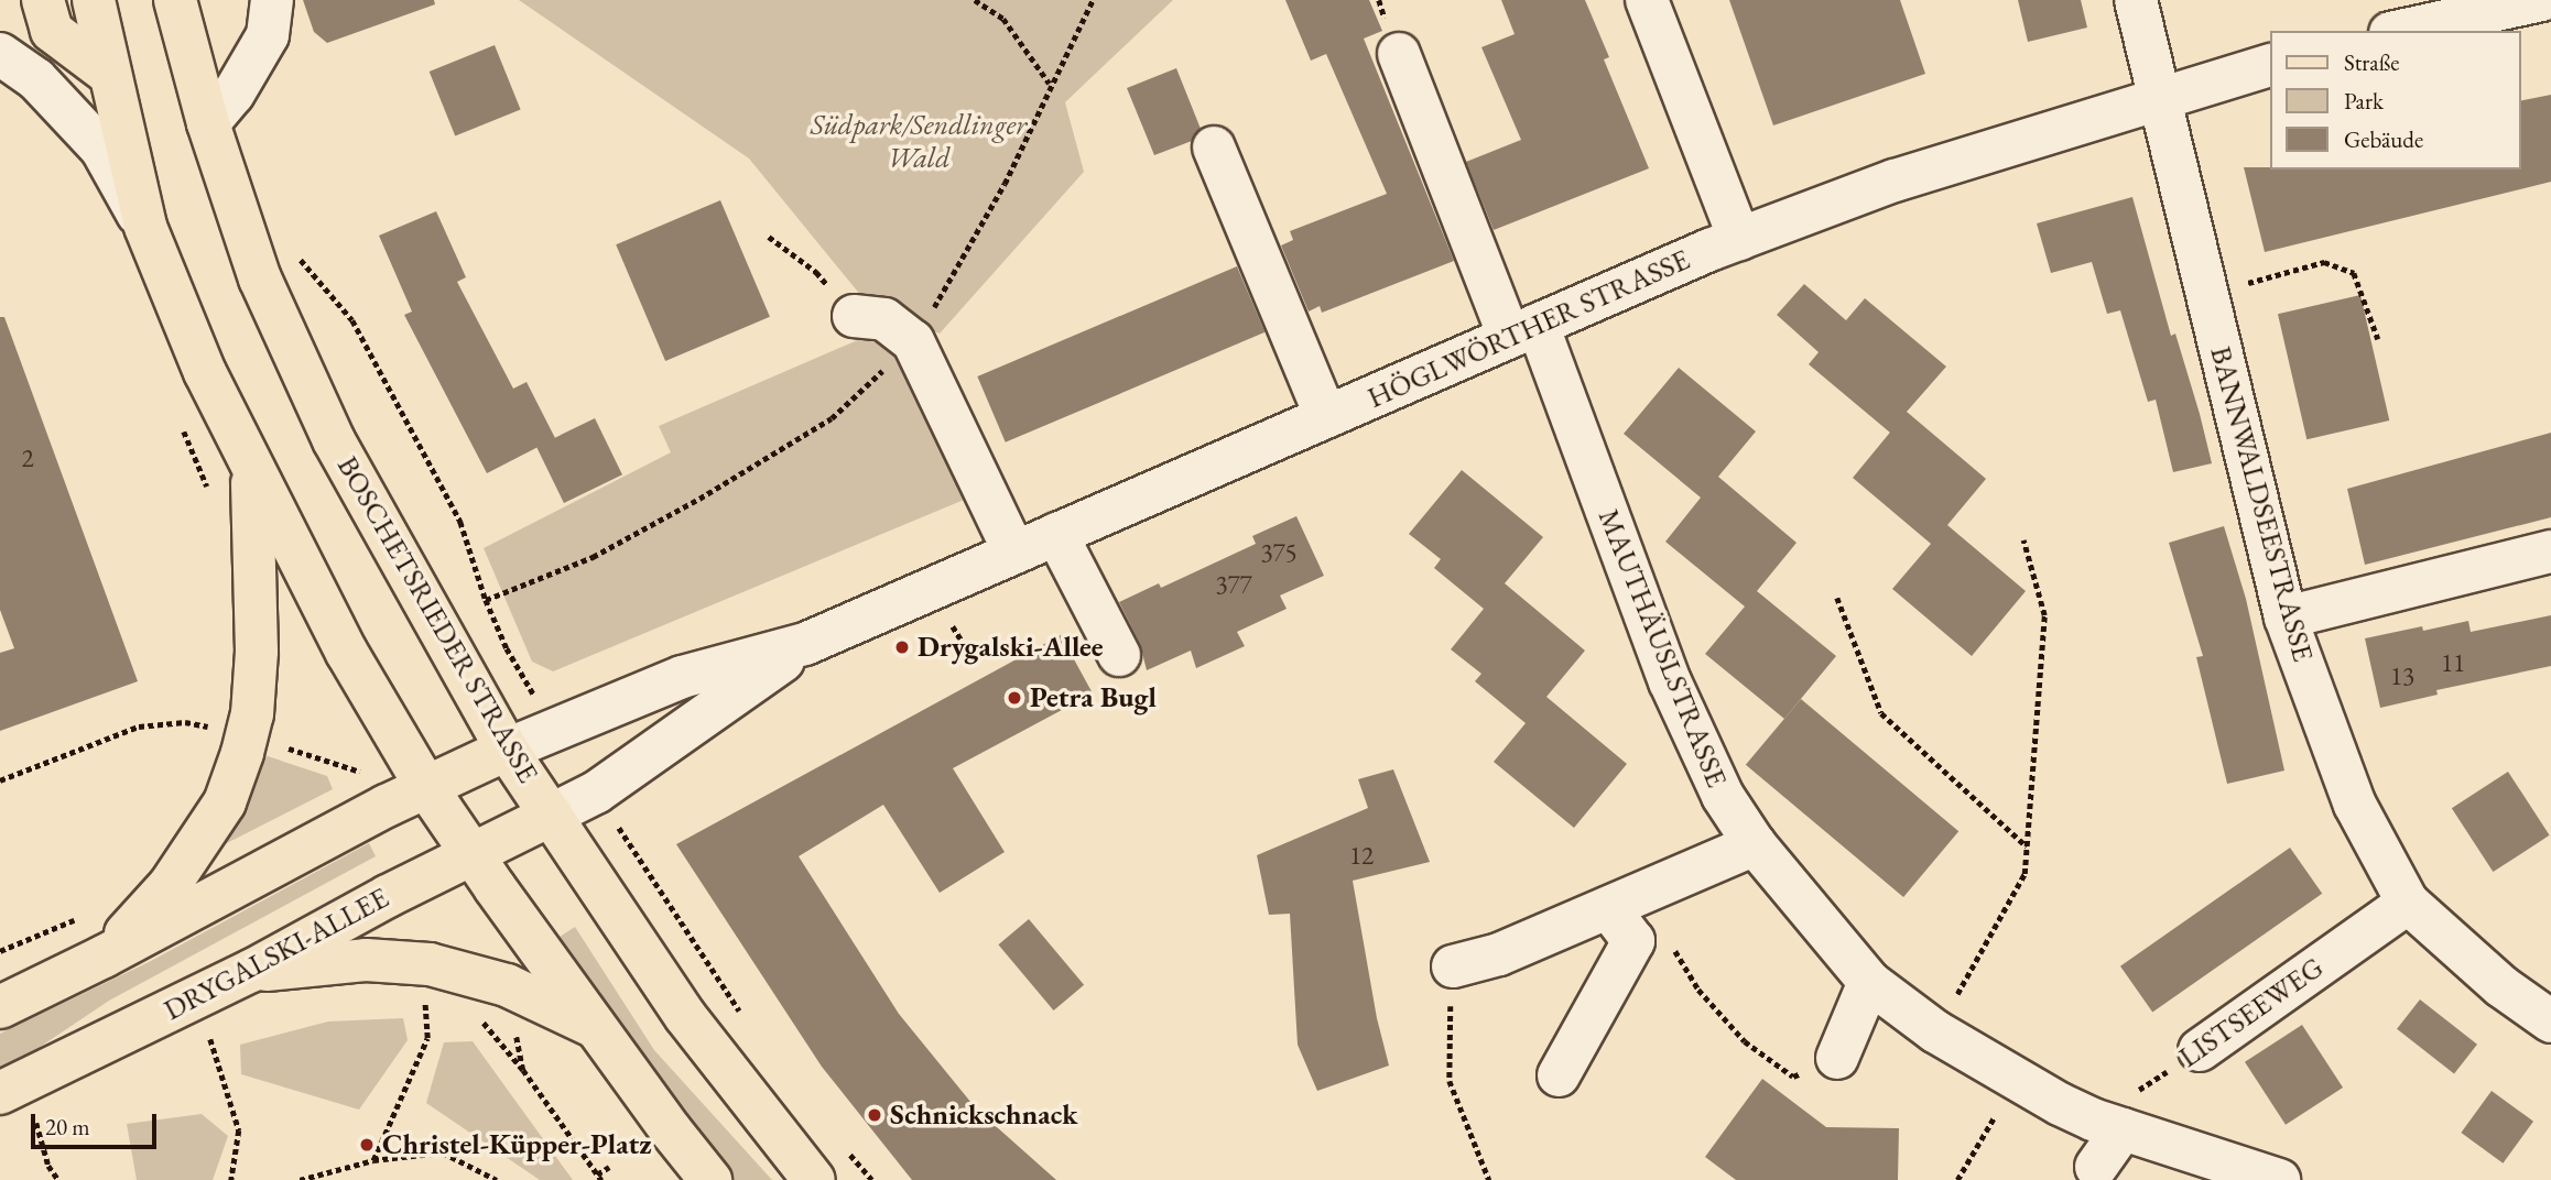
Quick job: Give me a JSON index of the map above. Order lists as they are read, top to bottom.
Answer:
{
  "streets": {
    "main road": ["HÖGLWÖRTHER STRASSE", "BOSCHETSRIEDER STRASSE", "DRYGALSKI-ALLEE"],
    "street": ["BANNWALDSEESTRASSE", "MAUTHÄUSLSTRASSE", "LISTSEEWEG"]
  },
  "crossings": [
    ["HÖGLWÖRTHER STRASSE", "BANNWALDSEESTRASSE"],
    ["HÖGLWÖRTHER STRASSE", "BOSCHETSRIEDER STRASSE"],
    ["HÖGLWÖRTHER STRASSE", "MAUTHÄUSLSTRASSE"],
    ["HÖGLWÖRTHER STRASSE", "DRYGALSKI-ALLEE"],
    ["BANNWALDSEESTRASSE", "LISTSEEWEG"],
    ["BOSCHETSRIEDER STRASSE", "DRYGALSKI-ALLEE"],
    ["MAUTHÄUSLSTRASSE", "LISTSEEWEG"]
  ],
  "parks": ["Südpark/Sendlinger Wald"],
  "places": [
    "Drygalski-Allee",
    "Petra Bugl",
    "Schnickschnack",
    "Christel-Küpper-Platz"
  ],
  "house_numbers": [
    "2",
    "375",
    "377",
    "11",
    "13",
    "12"
  ],
  "legend": ["Straße", "Park", "Gebäude"],
  "scale_bar": "20 m"
}
